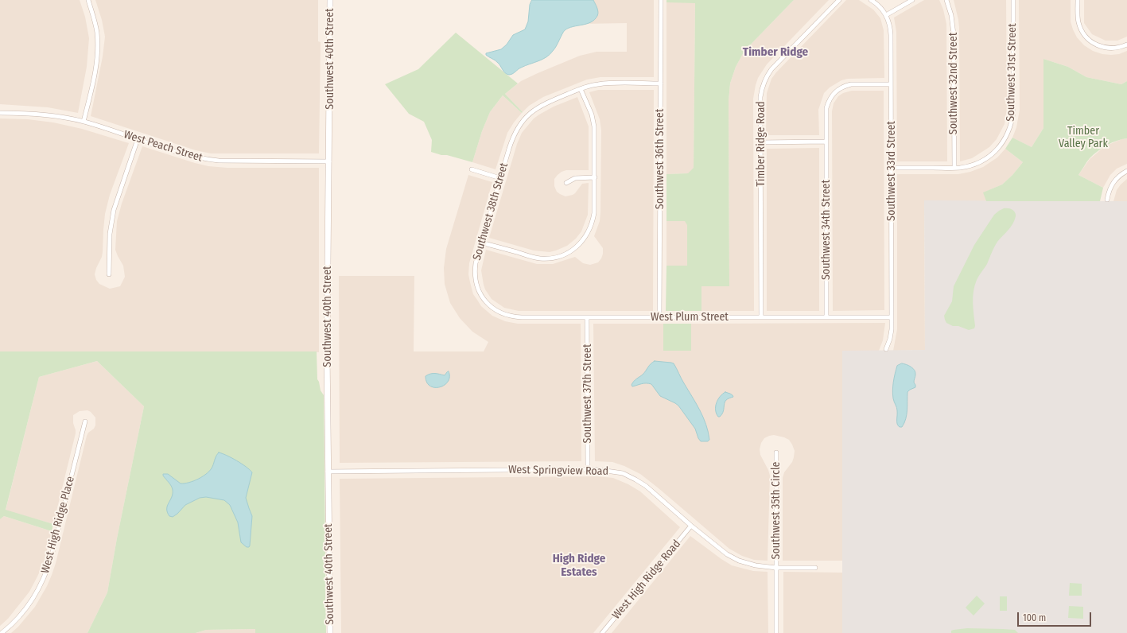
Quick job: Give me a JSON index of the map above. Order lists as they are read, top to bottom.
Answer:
{
  "streets": {
    "main road": ["Southwest 40th Street"],
    "street": [
      "Southwest 31st Street",
      "Southwest 32nd Street",
      "Timber Ridge Road",
      "West Peach Street",
      "Southwest 36th Street",
      "Southwest 33rd Street",
      "Southwest 38th Street",
      "Southwest 34th Street",
      "West Plum Street",
      "Southwest 37th Street",
      "West Springview Road",
      "Southwest 35th Circle",
      "West High Ridge Place",
      "West High Ridge Road"
    ]
  },
  "crossings": [
    ["Southwest 40th Street", "West Peach Street"],
    ["Southwest 40th Street", "West Springview Road"],
    ["Southwest 31st Street", "Southwest 32nd Street"],
    ["Timber Ridge Road", "West Plum Street"],
    ["Southwest 36th Street", "Southwest 38th Street"],
    ["Southwest 36th Street", "West Plum Street"],
    ["Southwest 33rd Street", "Southwest 34th Street"],
    ["Southwest 33rd Street", "West Plum Street"],
    ["Southwest 38th Street", "West Plum Street"],
    ["Southwest 34th Street", "West Plum Street"],
    ["West Plum Street", "Southwest 37th Street"],
    ["Southwest 37th Street", "West Springview Road"],
    ["West Springview Road", "Southwest 35th Circle"],
    ["West Springview Road", "West High Ridge Road"]
  ],
  "districts": ["Timber Ridge", "High Ridge Estates"],
  "parks": ["Timber Valley Park"],
  "scale_bar": "100 m"
}
